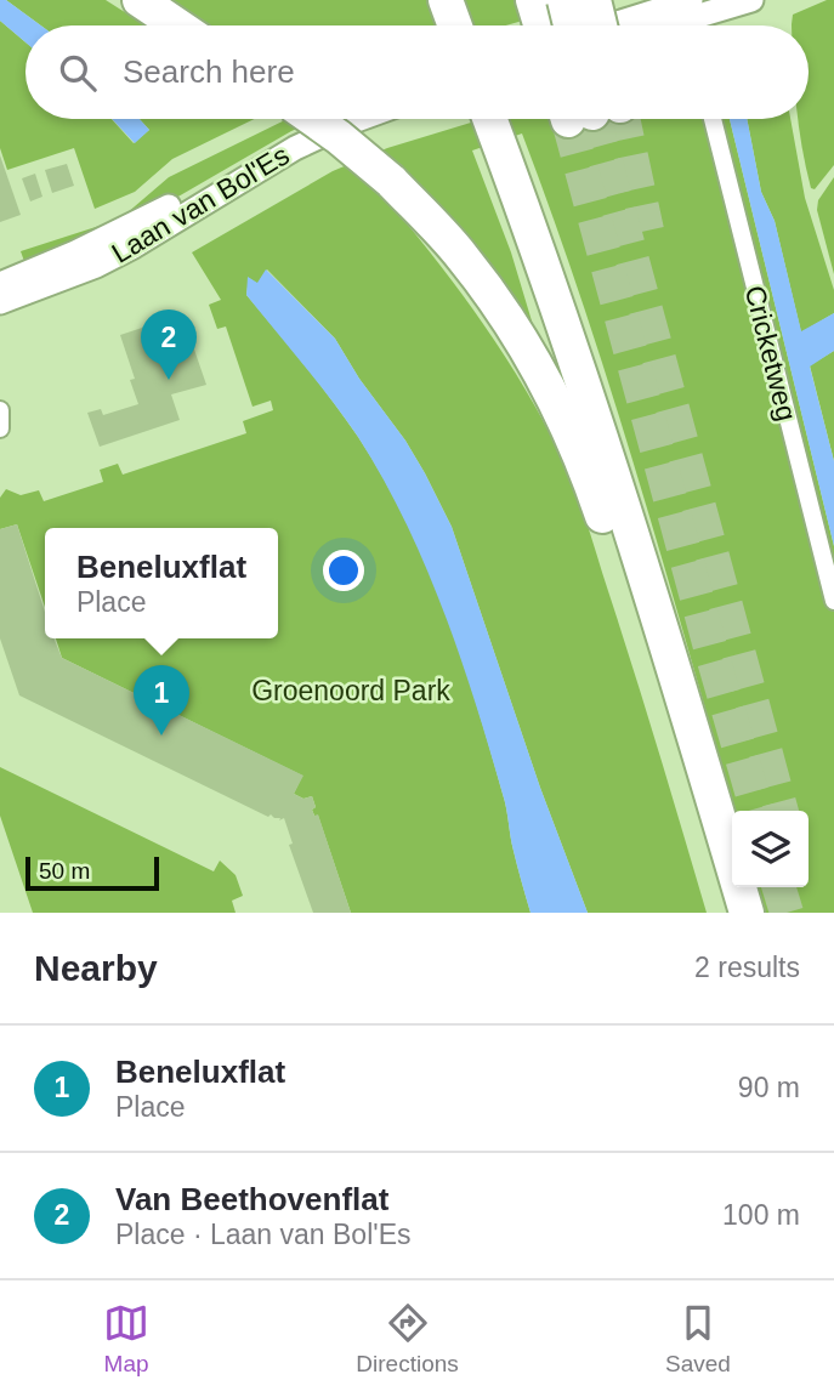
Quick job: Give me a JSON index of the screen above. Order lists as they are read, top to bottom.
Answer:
{
  "streets": {
    "street": ["Laan van Bol'Es", "Cricketweg"]
  },
  "parks": ["Groenoord Park"],
  "scale_bar": "50 m",
  "page": {
    "search": "Search here",
    "pins": ["2", "1"],
    "popup": ["Beneluxflat", "Place"],
    "scale": "50 m",
    "heading": ["Nearby", "2 results"],
    "list": [
      {
        "mark": "1",
        "name": "Beneluxflat",
        "note": "Place",
        "value": "90 m"
      },
      {
        "mark": "2",
        "name": "Van Beethovenflat",
        "note": "Place · Laan van Bol'Es",
        "value": "100 m"
      }
    ],
    "nav": ["Map", "Directions", "Saved"]
  }
}
